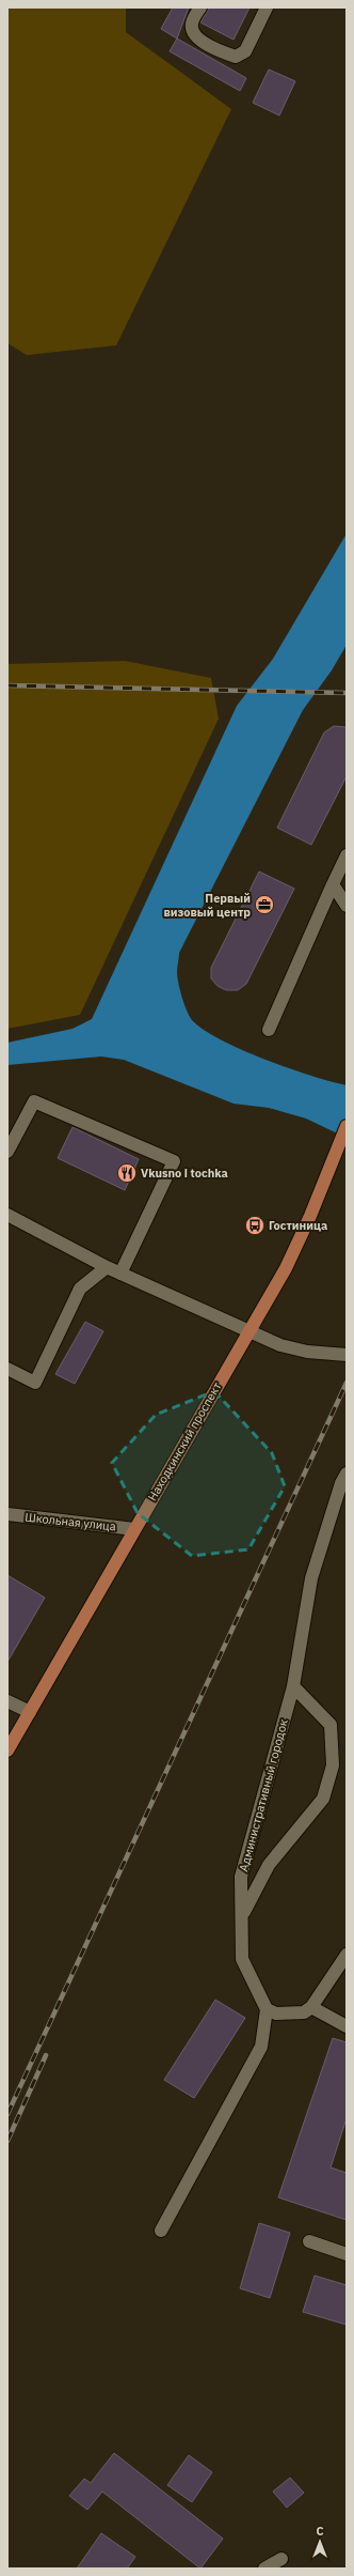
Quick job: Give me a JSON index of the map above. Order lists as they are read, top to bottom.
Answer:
{
  "streets": {
    "main road": ["Находкинский проспект"],
    "street": ["Школьная улица", "Административный городок"]
  },
  "crossings": [
    ["Находкинский проспект", "Школьная улица"]
  ],
  "places": {
    "office": ["Первый визовый центр"],
    "restaurant": ["Vkusno i tochka"],
    "bus stop": ["Гостиница"]
  },
  "north": "top"
}
